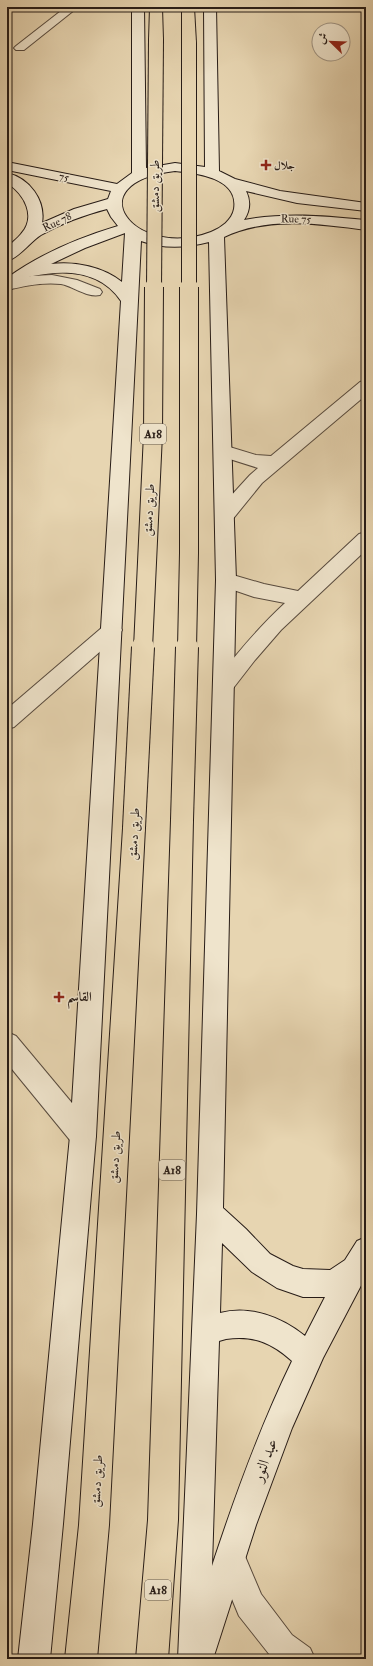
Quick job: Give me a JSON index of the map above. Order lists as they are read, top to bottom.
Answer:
{
  "streets": {
    "highway": ["طريق دمشق", "A18"],
    "street": [
      "75",
      "Rue 75",
      "Rue 78",
      "عبد النور"
    ]
  },
  "crossings": [
    ["75", "Rue 75"],
    ["75", "Rue 78"],
    ["Rue 75", "Rue 78"]
  ],
  "places": {
    "health": ["جلال", "القاسم"]
  },
  "north": "top left"
}
